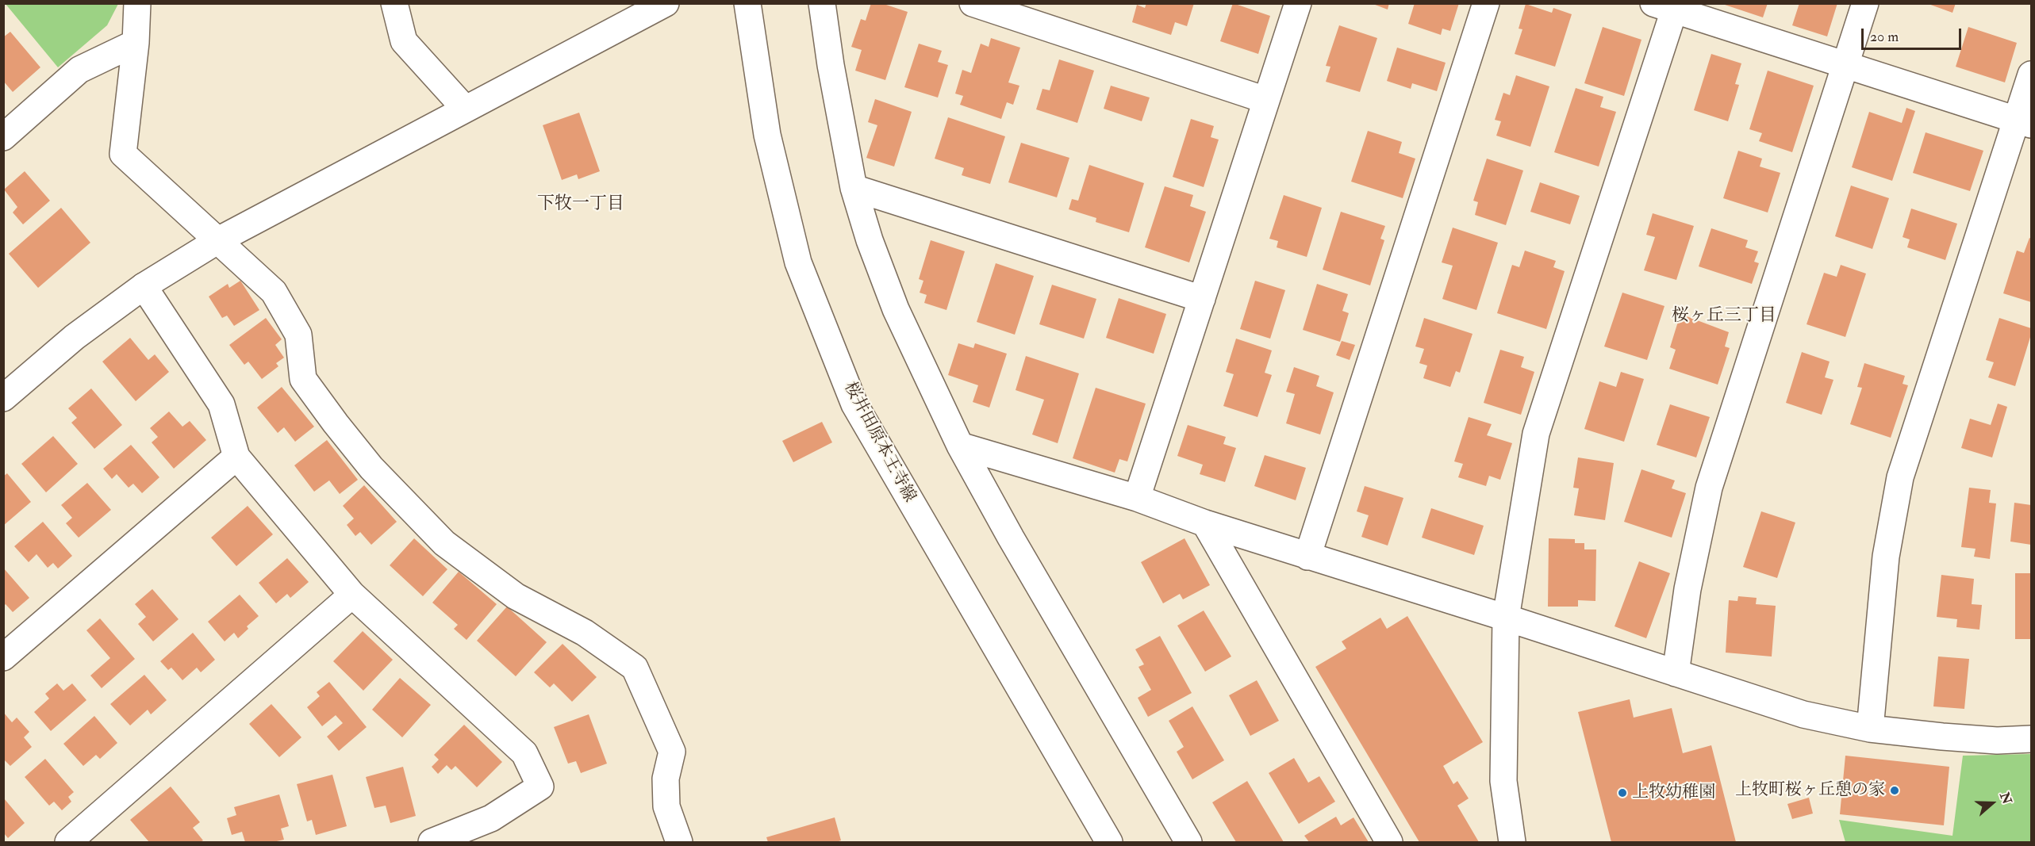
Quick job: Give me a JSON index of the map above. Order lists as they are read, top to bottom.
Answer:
{
  "streets": {
    "street": ["桜井田原本王寺線"]
  },
  "districts": ["下牧一丁目", "桜ヶ丘三丁目"],
  "places": ["上牧町桜ヶ丘憩の家", "上牧幼稚園"],
  "scale_bar": "20 m",
  "north": "right"
}
